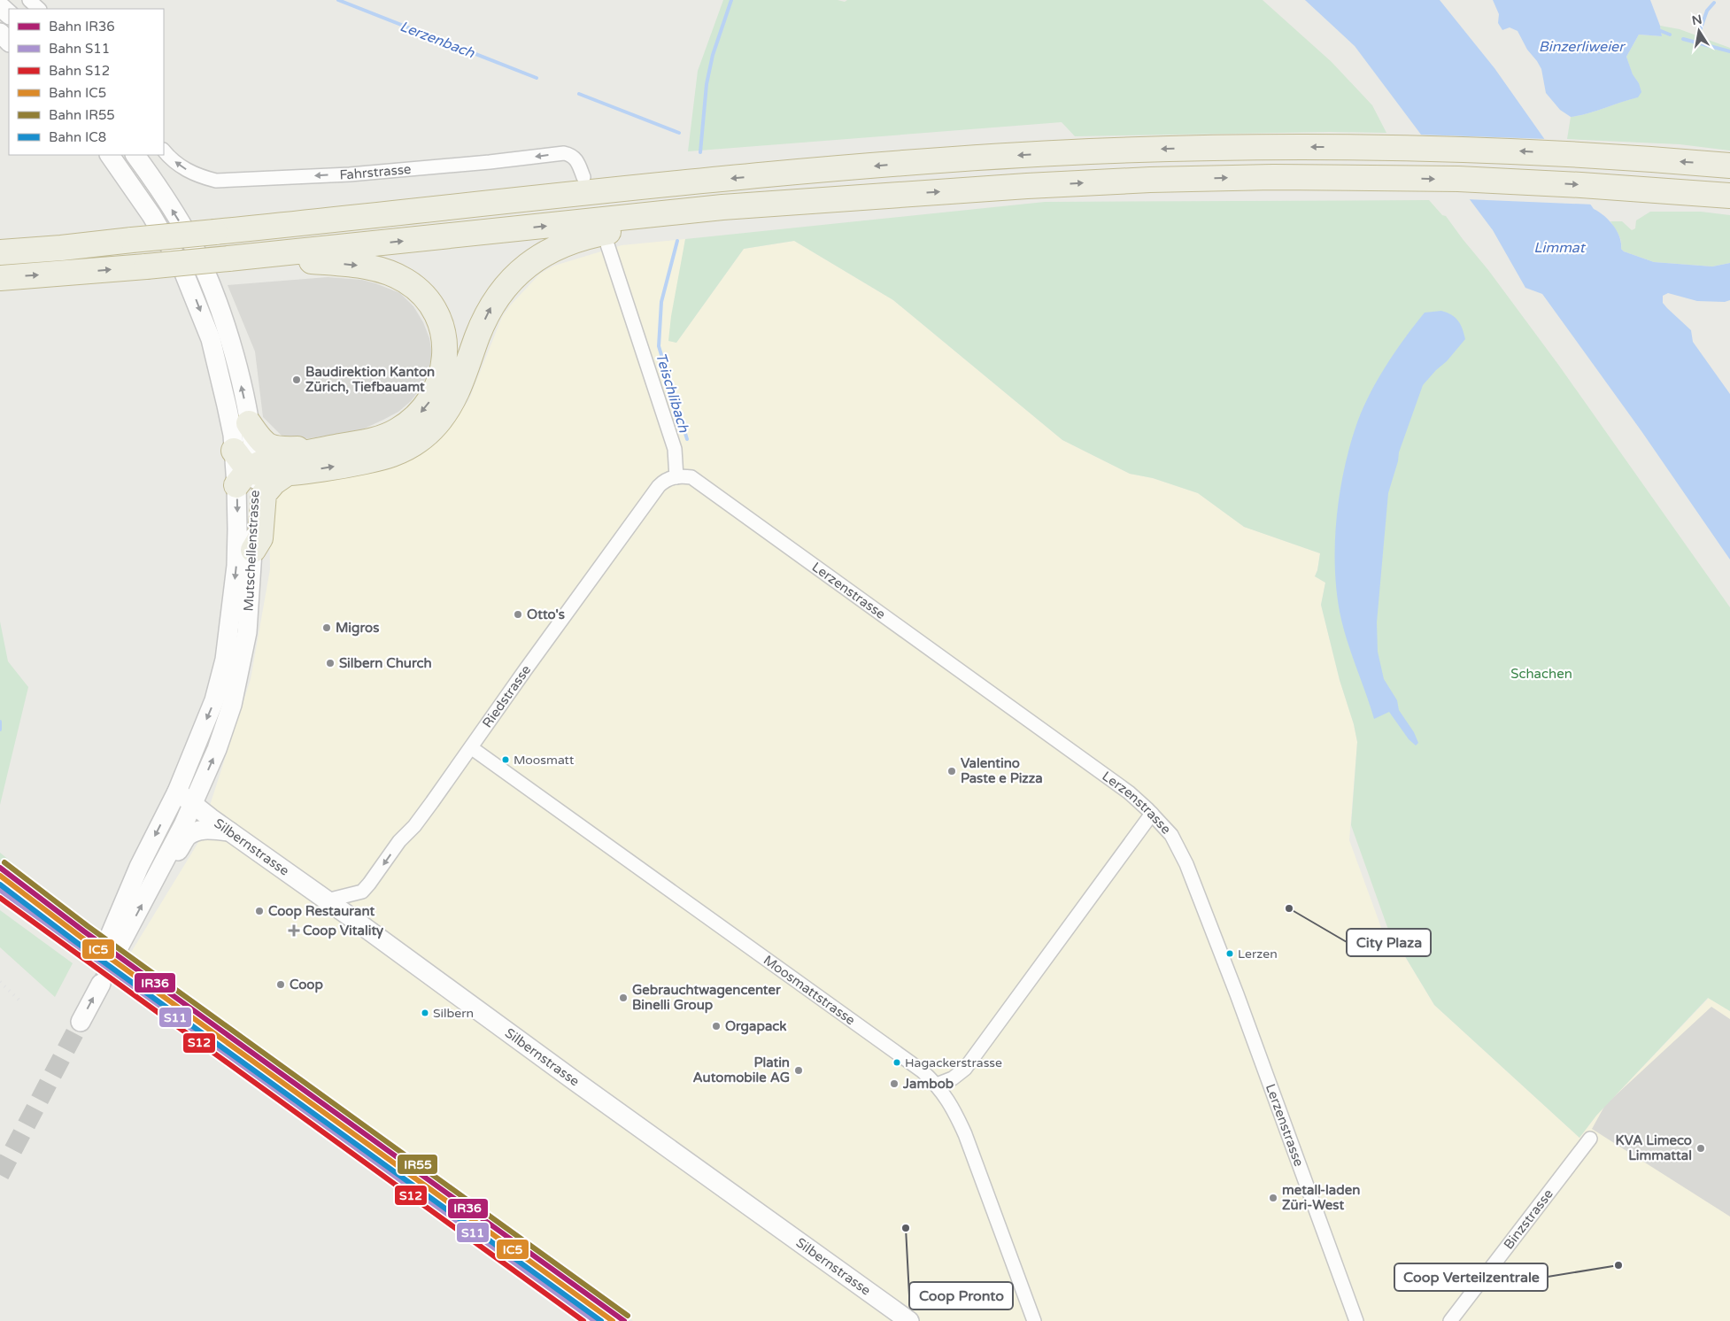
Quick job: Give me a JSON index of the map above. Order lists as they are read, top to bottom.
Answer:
{
  "streets": {
    "main road": ["Mutschellenstrasse", "Silbernstrasse"],
    "street": [
      "Fahrstrasse",
      "Lerzenstrasse",
      "Riedstrasse",
      "Moosmattstrasse",
      "Binzstrasse"
    ]
  },
  "crossings": [
    ["Mutschellenstrasse", "Silbernstrasse"],
    ["Lerzenstrasse", "Riedstrasse"],
    ["Riedstrasse", "Silbernstrasse"],
    ["Riedstrasse", "Moosmattstrasse"]
  ],
  "one_way": ["Fahrstrasse", "Riedstrasse"],
  "water": [
    "Lerzenbach",
    "Binzerliweier",
    "Limmat",
    "Teischlibach"
  ],
  "parks": ["Schachen"],
  "places": {
    "other": [
      "Baudirektion Kanton Zürich, Tiefbauamt",
      "Otto's",
      "Migros",
      "Silbern Church",
      "Moosmatt",
      "Valentino Paste e Pizza",
      "City Plaza",
      "Coop Restaurant",
      "Lerzen",
      "Coop",
      "Gebrauchtwagencenter Binelli Group",
      "Silbern",
      "Orgapack",
      "Hagackerstrasse",
      "Platin Automobile AG",
      "Jambob",
      "KVA Limeco Limmattal",
      "metall-laden Züri-West",
      "Coop Pronto",
      "Coop Verteilzentrale"
    ],
    "health": ["Coop Vitality"]
  },
  "lines": [
    "rail line IR55",
    "rail line IR36",
    "rail line IC5",
    "rail line IC8",
    "rail line S11",
    "rail line S12"
  ],
  "legend": [
    "Bahn IR36",
    "Bahn S11",
    "Bahn S12",
    "Bahn IC5",
    "Bahn IR55",
    "Bahn IC8"
  ],
  "north": "top"
}
